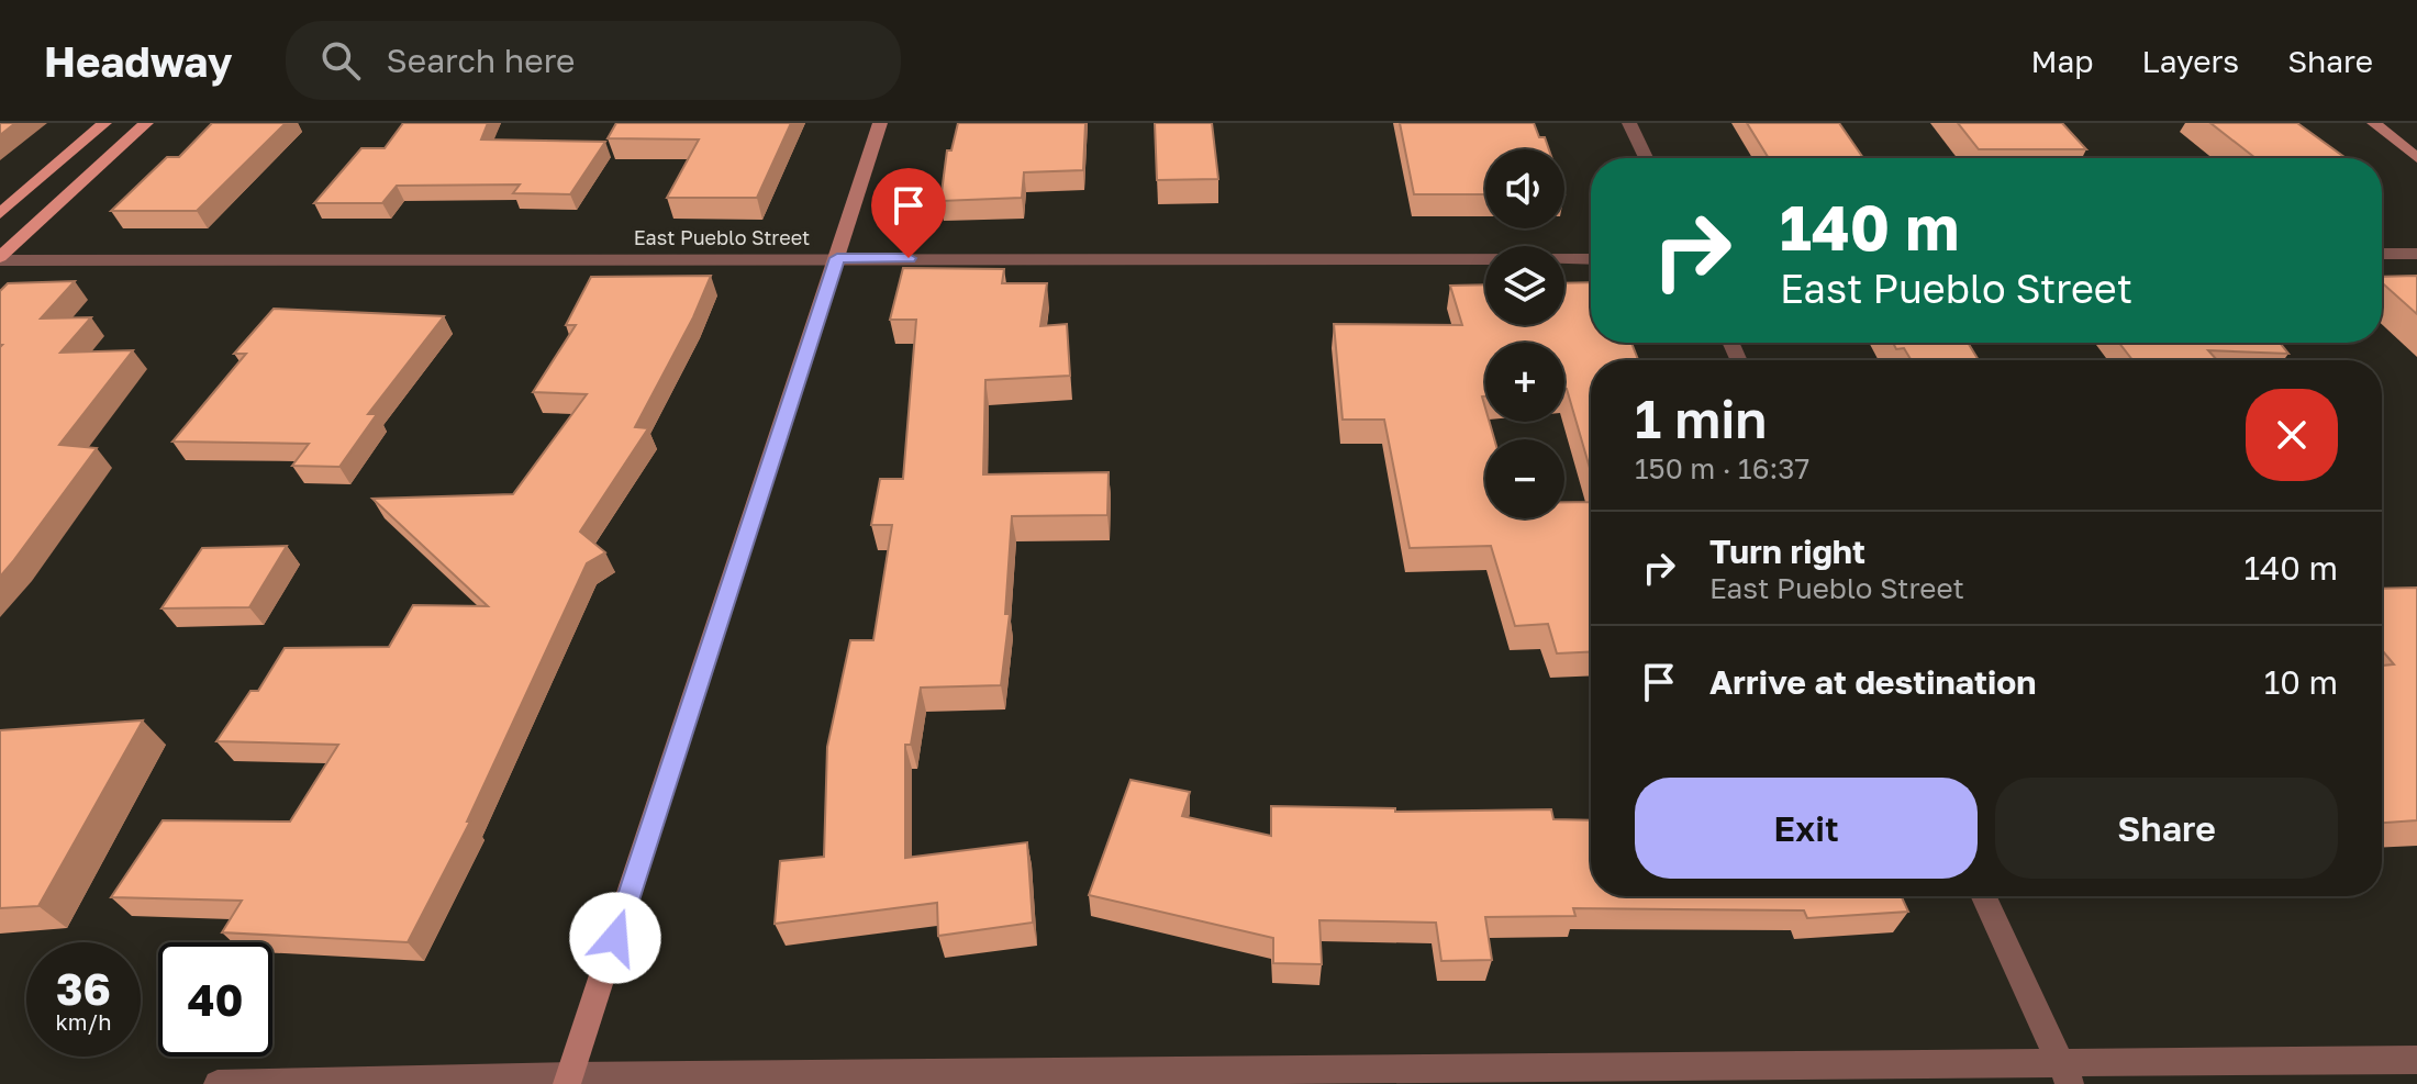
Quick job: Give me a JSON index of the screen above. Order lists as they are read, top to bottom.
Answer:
{
  "streets": {
    "street": ["East Pueblo Street"]
  },
  "page": {
    "header": "Headway",
    "search": "Search here",
    "nav": ["Map", "Layers", "Share"],
    "map_buttons": ["+", "−"],
    "turn": ["140 m", "East Pueblo Street"],
    "heading": ["1 min", "150 m · 16:37"],
    "list": [
      {
        "name": "Turn right",
        "note": "East Pueblo Street",
        "value": "140 m"
      },
      {
        "name": "Arrive at destination",
        "value": "10 m"
      }
    ],
    "buttons": ["Exit", "Share"],
    "speed": "36 km/h",
    "limit": "40"
  }
}
